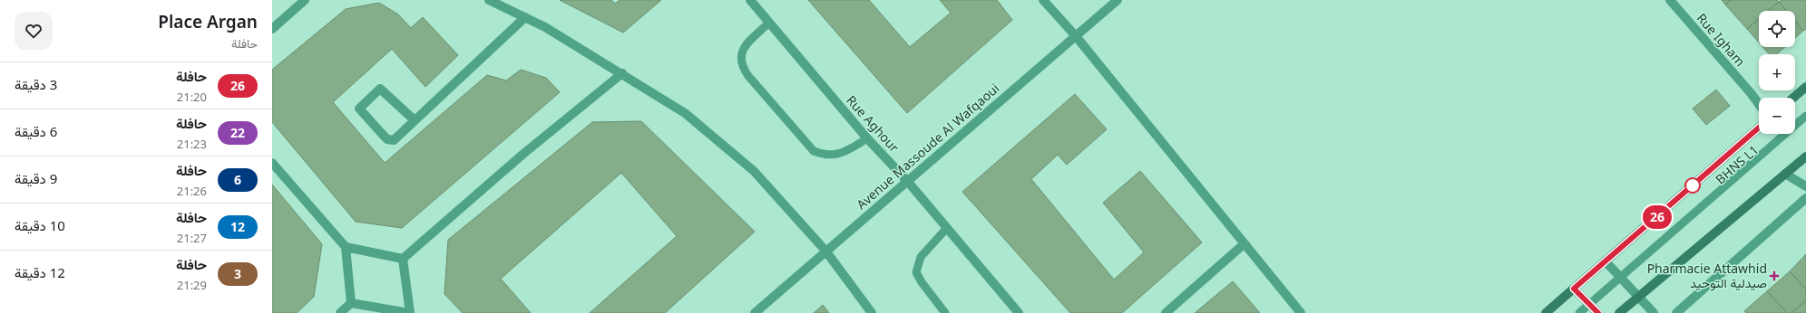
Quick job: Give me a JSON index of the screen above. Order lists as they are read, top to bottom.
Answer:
{
  "streets": {
    "street": ["Rue Igham", "Rue Aghour", "Avenue Massoude Al Wafqaoui"],
    "lane": ["BHNS L1"]
  },
  "crossings": [
    ["Rue Aghour", "Avenue Massoude Al Wafqaoui"]
  ],
  "places": {
    "health": ["Pharmacie Attawhid صيدلية التوحيد"]
  },
  "lines": ["bus line 26"],
  "page": {
    "on_map": "26",
    "heading": ["Place Argan", "حافلة"],
    "map_buttons": ["+", "−"],
    "list": [
      {
        "mark": "26",
        "name": "حافلة",
        "note": "21:20",
        "value": "3 دقيقة"
      },
      {
        "mark": "22",
        "name": "حافلة",
        "note": "21:23",
        "value": "6 دقيقة"
      },
      {
        "mark": "6",
        "name": "حافلة",
        "note": "21:26",
        "value": "9 دقيقة"
      },
      {
        "mark": "12",
        "name": "حافلة",
        "note": "21:27",
        "value": "10 دقيقة"
      },
      {
        "mark": "3",
        "name": "حافلة",
        "note": "21:29",
        "value": "12 دقيقة"
      }
    ]
  }
}
